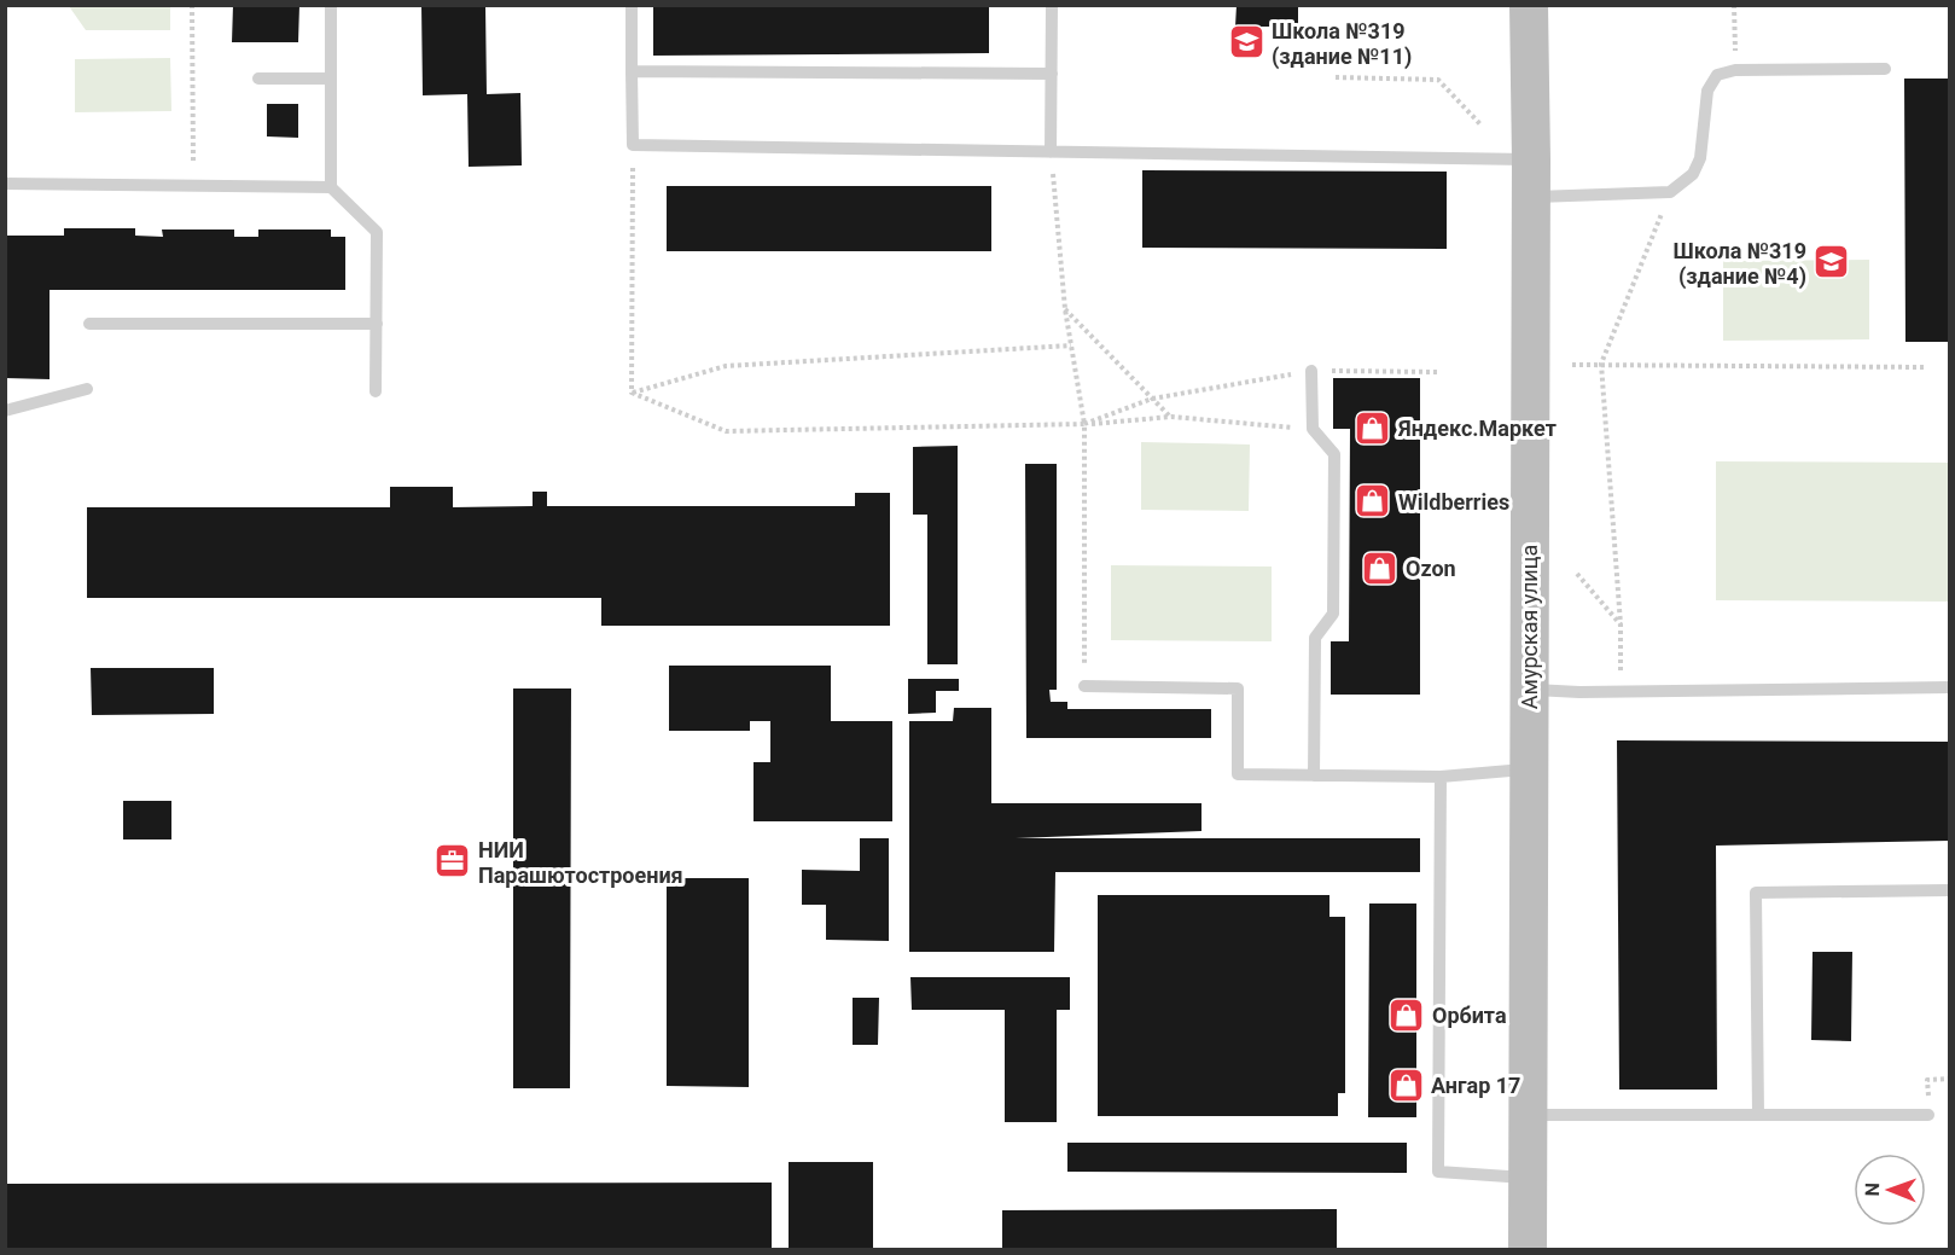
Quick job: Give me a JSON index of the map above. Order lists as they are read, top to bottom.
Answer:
{
  "streets": {
    "street": ["Амурская улица"]
  },
  "places": {
    "school or university": ["Школа №319 (здание №11)", "Школа №319 (здание №4)"],
    "shop": [
      "Яндекс.Маркет",
      "Wildberries",
      "Ozon",
      "Орбита",
      "Ангар 17"
    ],
    "office": ["НИИ Парашютостроения"]
  },
  "north": "left"
}
